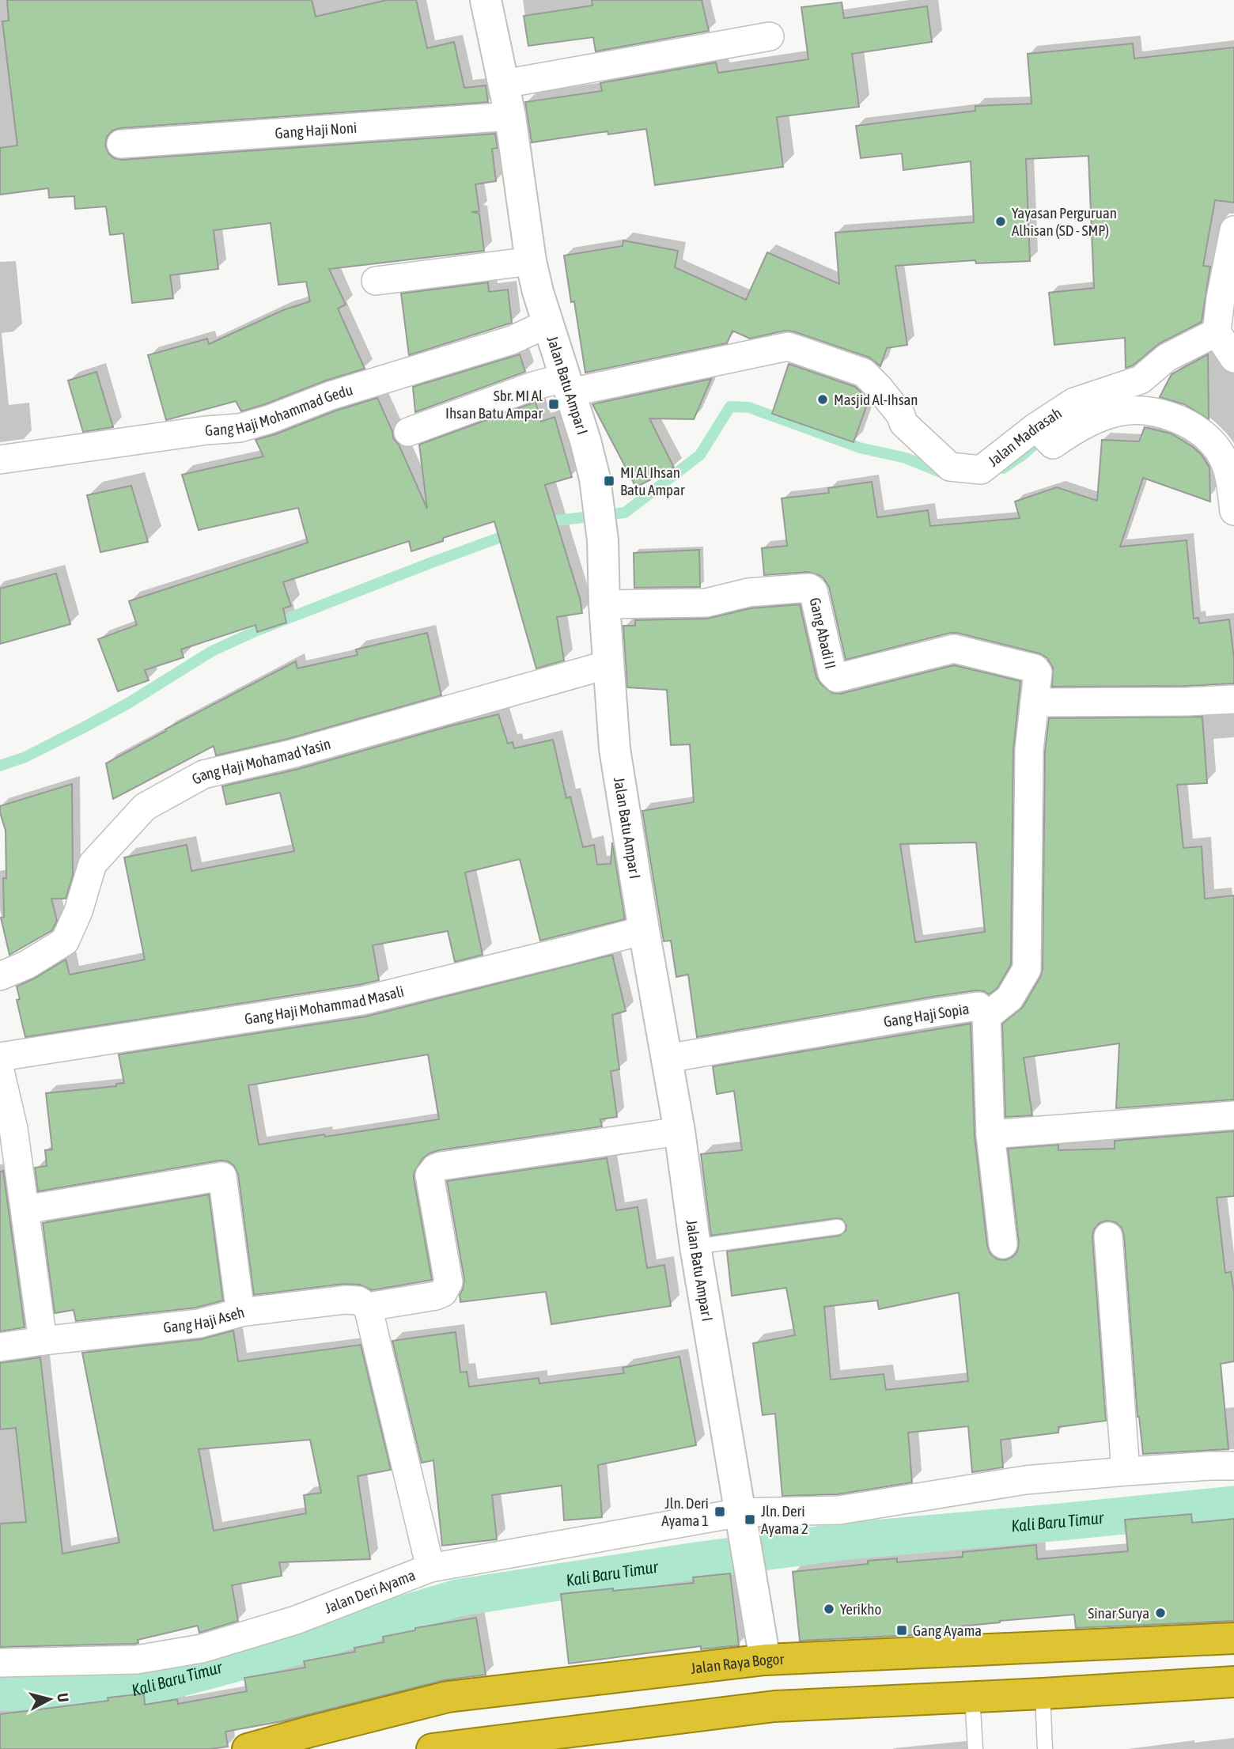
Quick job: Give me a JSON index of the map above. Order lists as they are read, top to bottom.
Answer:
{
  "streets": {
    "highway": ["Jalan Raya Bogor"],
    "street": [
      "Gang Haji Noni",
      "Jalan Batu Ampar I",
      "Gang Haji Mohammad Gedu",
      "Jalan Madrasah",
      "Gang Abadi II",
      "Gang Haji Mohamad Yasin",
      "Gang Haji Mohammad Masali",
      "Gang Haji Sopia",
      "Gang Haji Aseh",
      "Jalan Deri Ayama"
    ]
  },
  "crossings": [
    ["Gang Haji Noni", "Jalan Batu Ampar I"],
    ["Jalan Batu Ampar I", "Gang Haji Mohammad Gedu"],
    ["Jalan Batu Ampar I", "Jalan Madrasah"],
    ["Jalan Batu Ampar I", "Gang Abadi II"],
    ["Jalan Batu Ampar I", "Gang Haji Mohamad Yasin"],
    ["Jalan Batu Ampar I", "Gang Haji Mohammad Masali"],
    ["Jalan Batu Ampar I", "Gang Haji Sopia"],
    ["Jalan Batu Ampar I", "Jalan Deri Ayama"],
    ["Jalan Batu Ampar I", "Jalan Raya Bogor"],
    ["Gang Abadi II", "Gang Haji Sopia"]
  ],
  "water": ["Kali Baru Timur"],
  "places": {
    "other": [
      "Yayasan Perguruan Alhisan (SD - SMP)",
      "Masjid Al-Ihsan",
      "Yerikho",
      "Sinar Surya"
    ],
    "transit": [
      "Sbr. MI Al Ihsan Batu Ampar",
      "MI Al Ihsan Batu Ampar",
      "Jln. Deri Ayama 1",
      "Jln. Deri Ayama 2",
      "Gang Ayama"
    ]
  },
  "north": "right"
}
